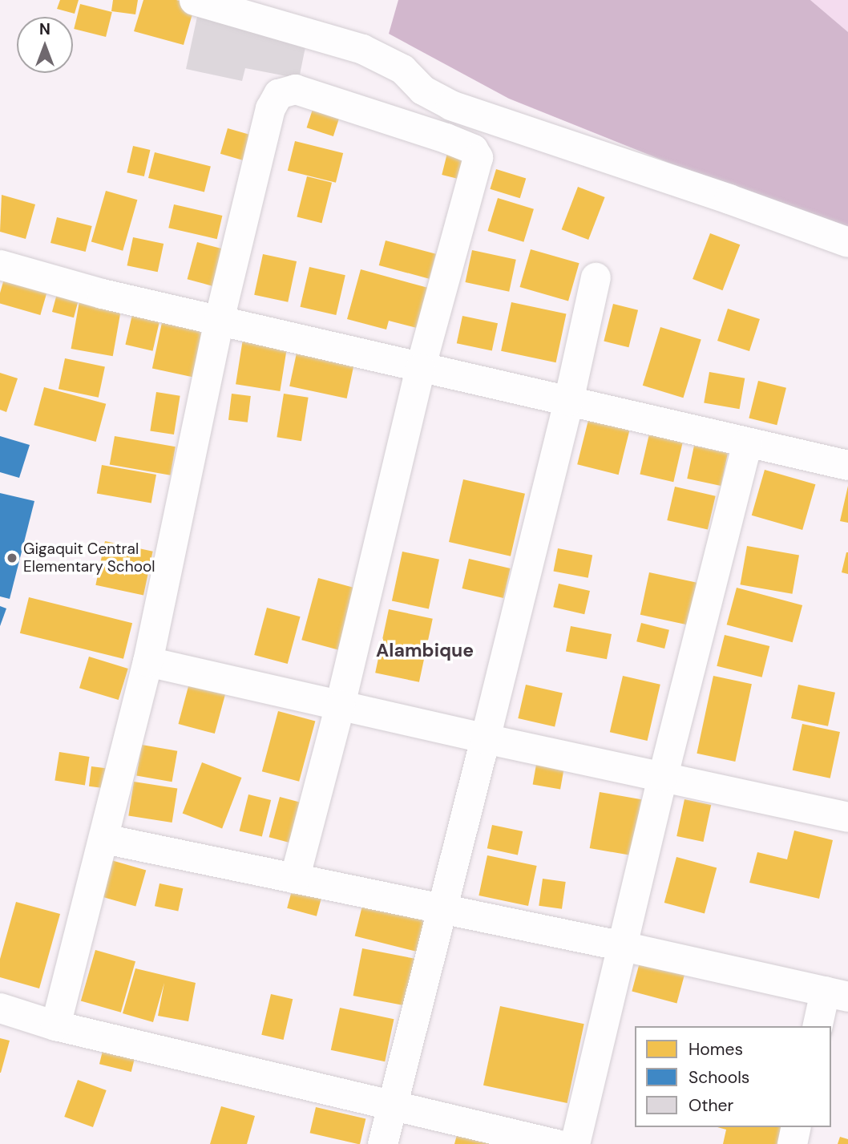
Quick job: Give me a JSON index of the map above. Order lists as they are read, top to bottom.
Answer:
{
  "districts": ["Alambique"],
  "places": ["Gigaquit Central Elementary School"],
  "legend": ["Homes", "Schools", "Other"],
  "north": "top"
}
